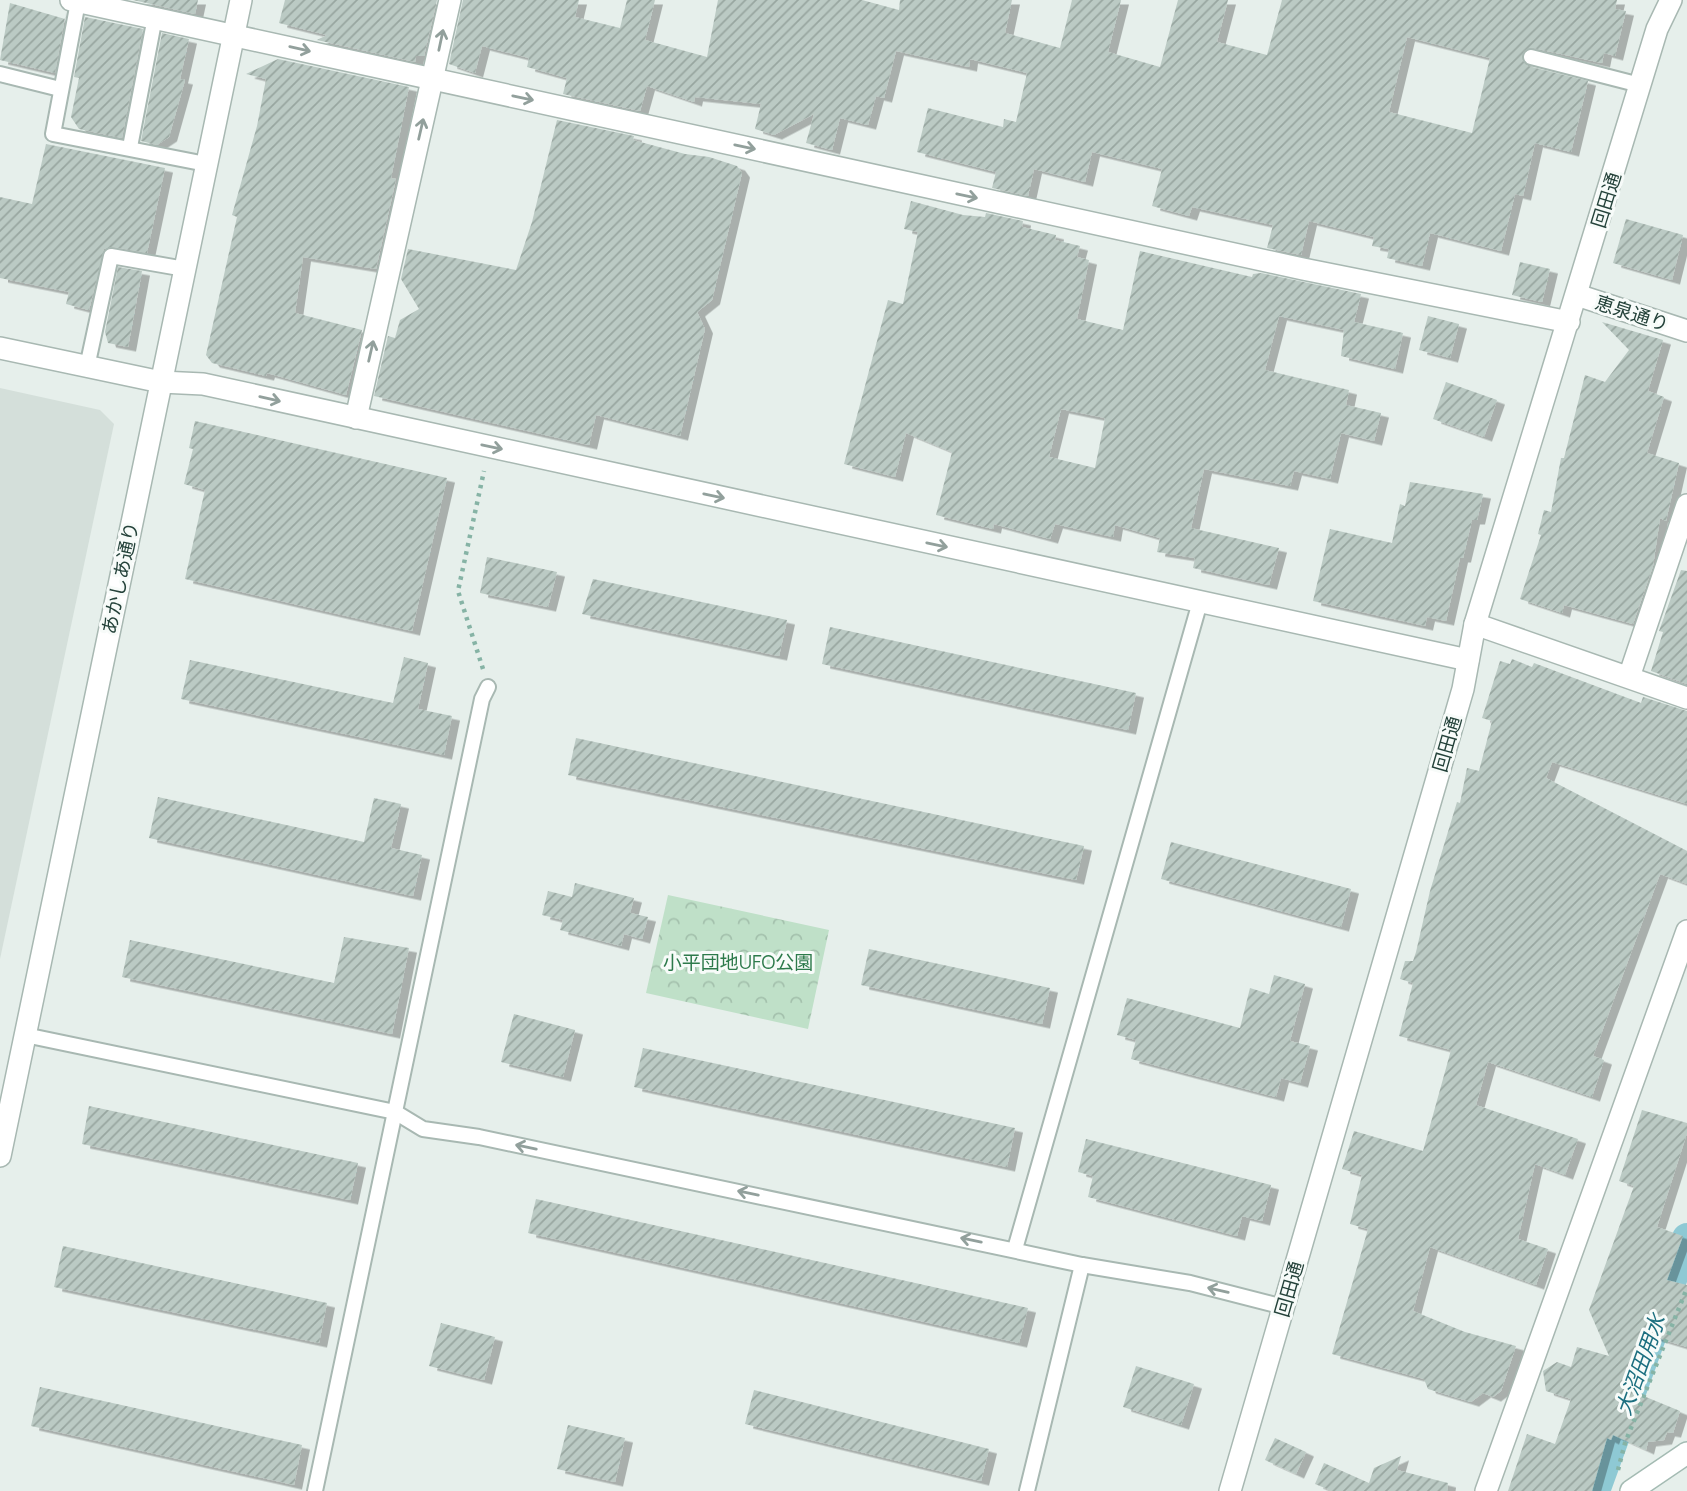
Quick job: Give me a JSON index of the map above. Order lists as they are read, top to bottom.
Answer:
{
  "streets": {
    "street": ["回田通", "恵泉通り", "あかしあ通り"]
  },
  "crossings": [
    ["回田通", "恵泉通り"]
  ],
  "water": ["大沼田用水"],
  "parks": ["小平団地UFO公園"]
}
